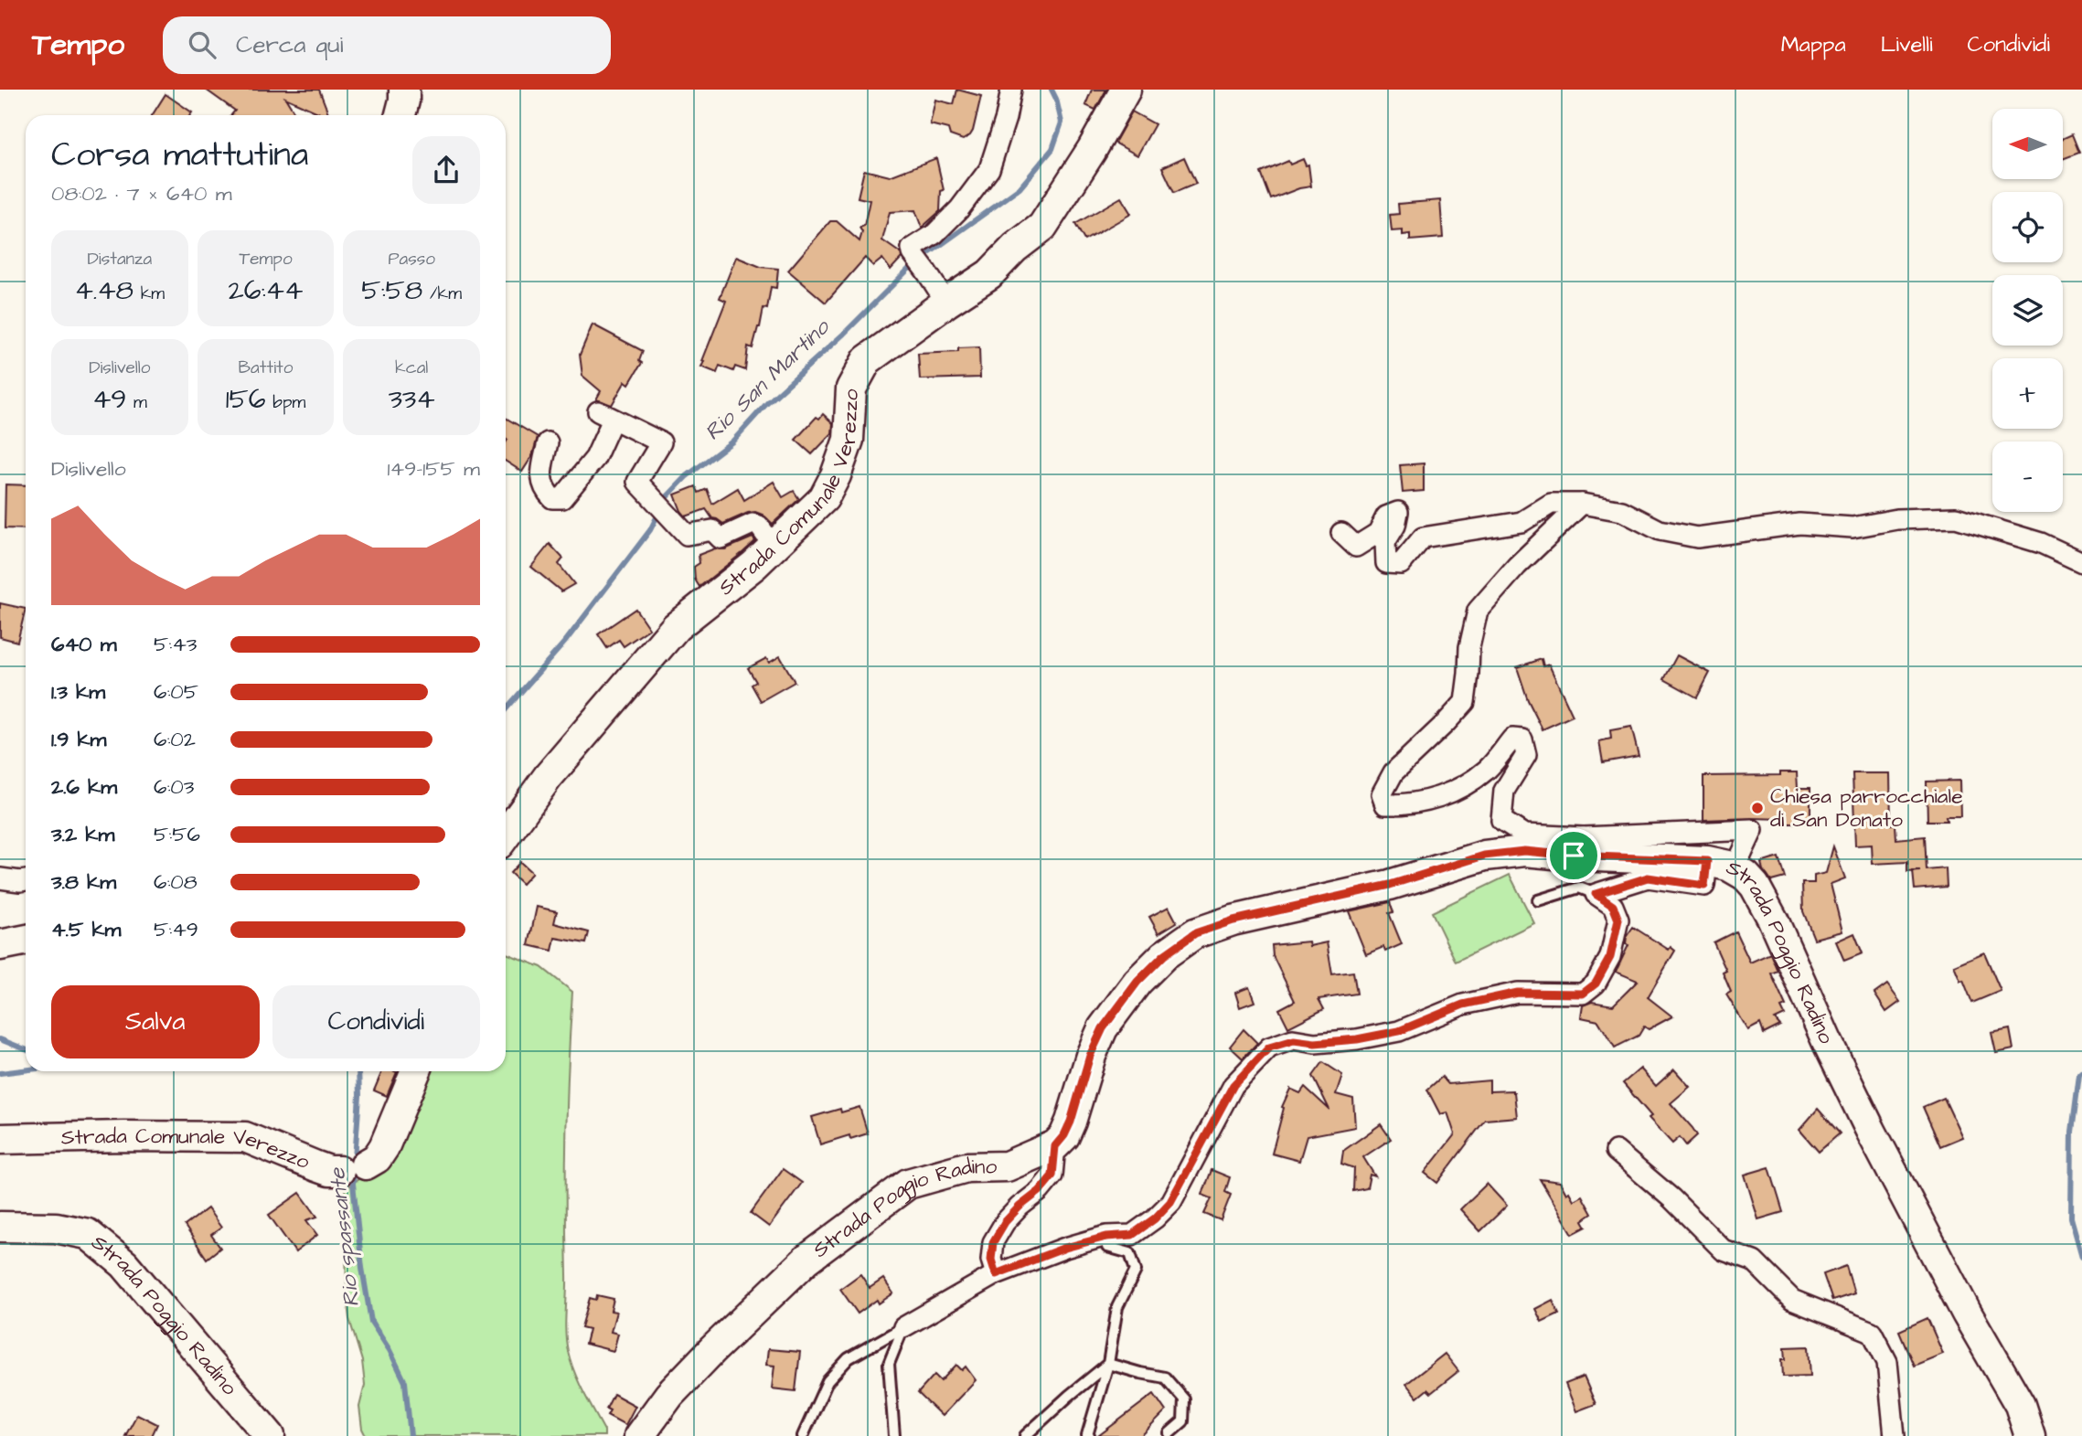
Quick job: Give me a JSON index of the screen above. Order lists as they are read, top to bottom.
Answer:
{
  "streets": {
    "street": ["Strada Comunale Verezzo", "Strada Poggio Radino"]
  },
  "water": ["Rio San Martino", "Rio spassante"],
  "places": ["Chiesa parrocchiale di San Donato"],
  "north": "left",
  "page": {
    "header": "Tempo",
    "search": "Cerca qui",
    "nav": ["Mappa", "Livelli", "Condividi"],
    "map_buttons": ["+", "−"],
    "heading": ["Corsa mattutina", "08:02 · 7 × 640 m"],
    "stats": [
      ["Distanza", "4.48 km"],
      ["Tempo", "26:44"],
      ["Passo", "5:58 /km"],
      ["Dislivello", "49 m"],
      ["Battito", "156 bpm"],
      ["kcal", "334"]
    ],
    "chart": ["Dislivello", "149–155 m"],
    "list": [
      {
        "name": "640 m",
        "note": "5:43"
      },
      {
        "name": "1.3 km",
        "note": "6:05"
      },
      {
        "name": "1.9 km",
        "note": "6:02"
      },
      {
        "name": "2.6 km",
        "note": "6:03"
      },
      {
        "name": "3.2 km",
        "note": "5:56"
      },
      {
        "name": "3.8 km",
        "note": "6:08"
      },
      {
        "name": "4.5 km",
        "note": "5:49"
      }
    ],
    "buttons": ["Salva", "Condividi"]
  }
}
